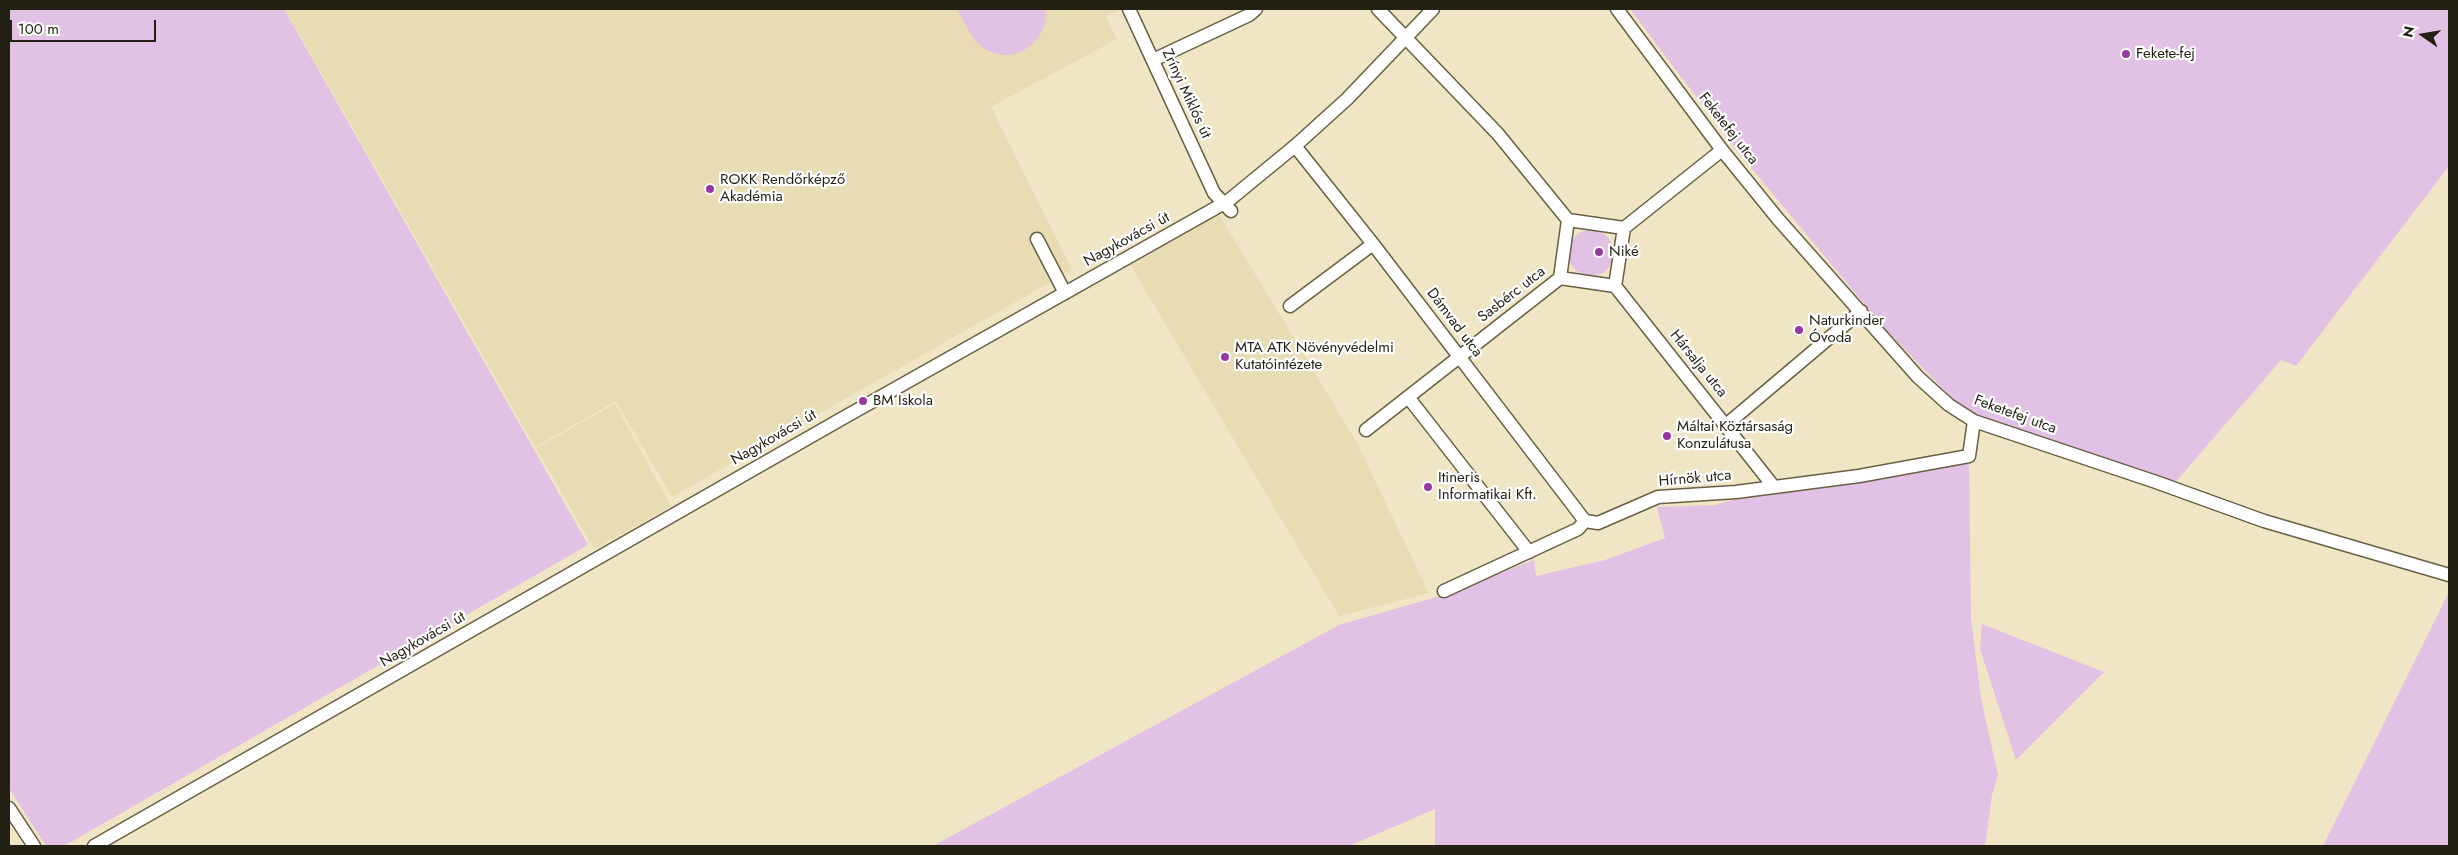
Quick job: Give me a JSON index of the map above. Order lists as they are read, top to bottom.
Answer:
{
  "streets": {
    "street": [
      "Zrínyi Miklós út",
      "Feketefej utca",
      "Nagykovácsi út",
      "Sasbérc utca",
      "Dámvad utca",
      "Hársalja utca",
      "Hírnök utca"
    ]
  },
  "crossings": [
    ["Zrínyi Miklós út", "Nagykovácsi út"],
    ["Feketefej utca", "Hírnök utca"],
    ["Nagykovácsi út", "Dámvad utca"],
    ["Sasbérc utca", "Dámvad utca"],
    ["Dámvad utca", "Hírnök utca"],
    ["Hársalja utca", "Hírnök utca"]
  ],
  "places": [
    "Fekete-fej",
    "ROKK Rendőrképző Akadémia",
    "Niké",
    "Naturkinder Óvoda",
    "MTA ATK Növényvédelmi Kutatóintézete",
    "BM Iskola",
    "Máltai Köztársaság Konzulátusa",
    "Itineris Informatikai Kft."
  ],
  "scale_bar": "100 m",
  "north": "left"
}
